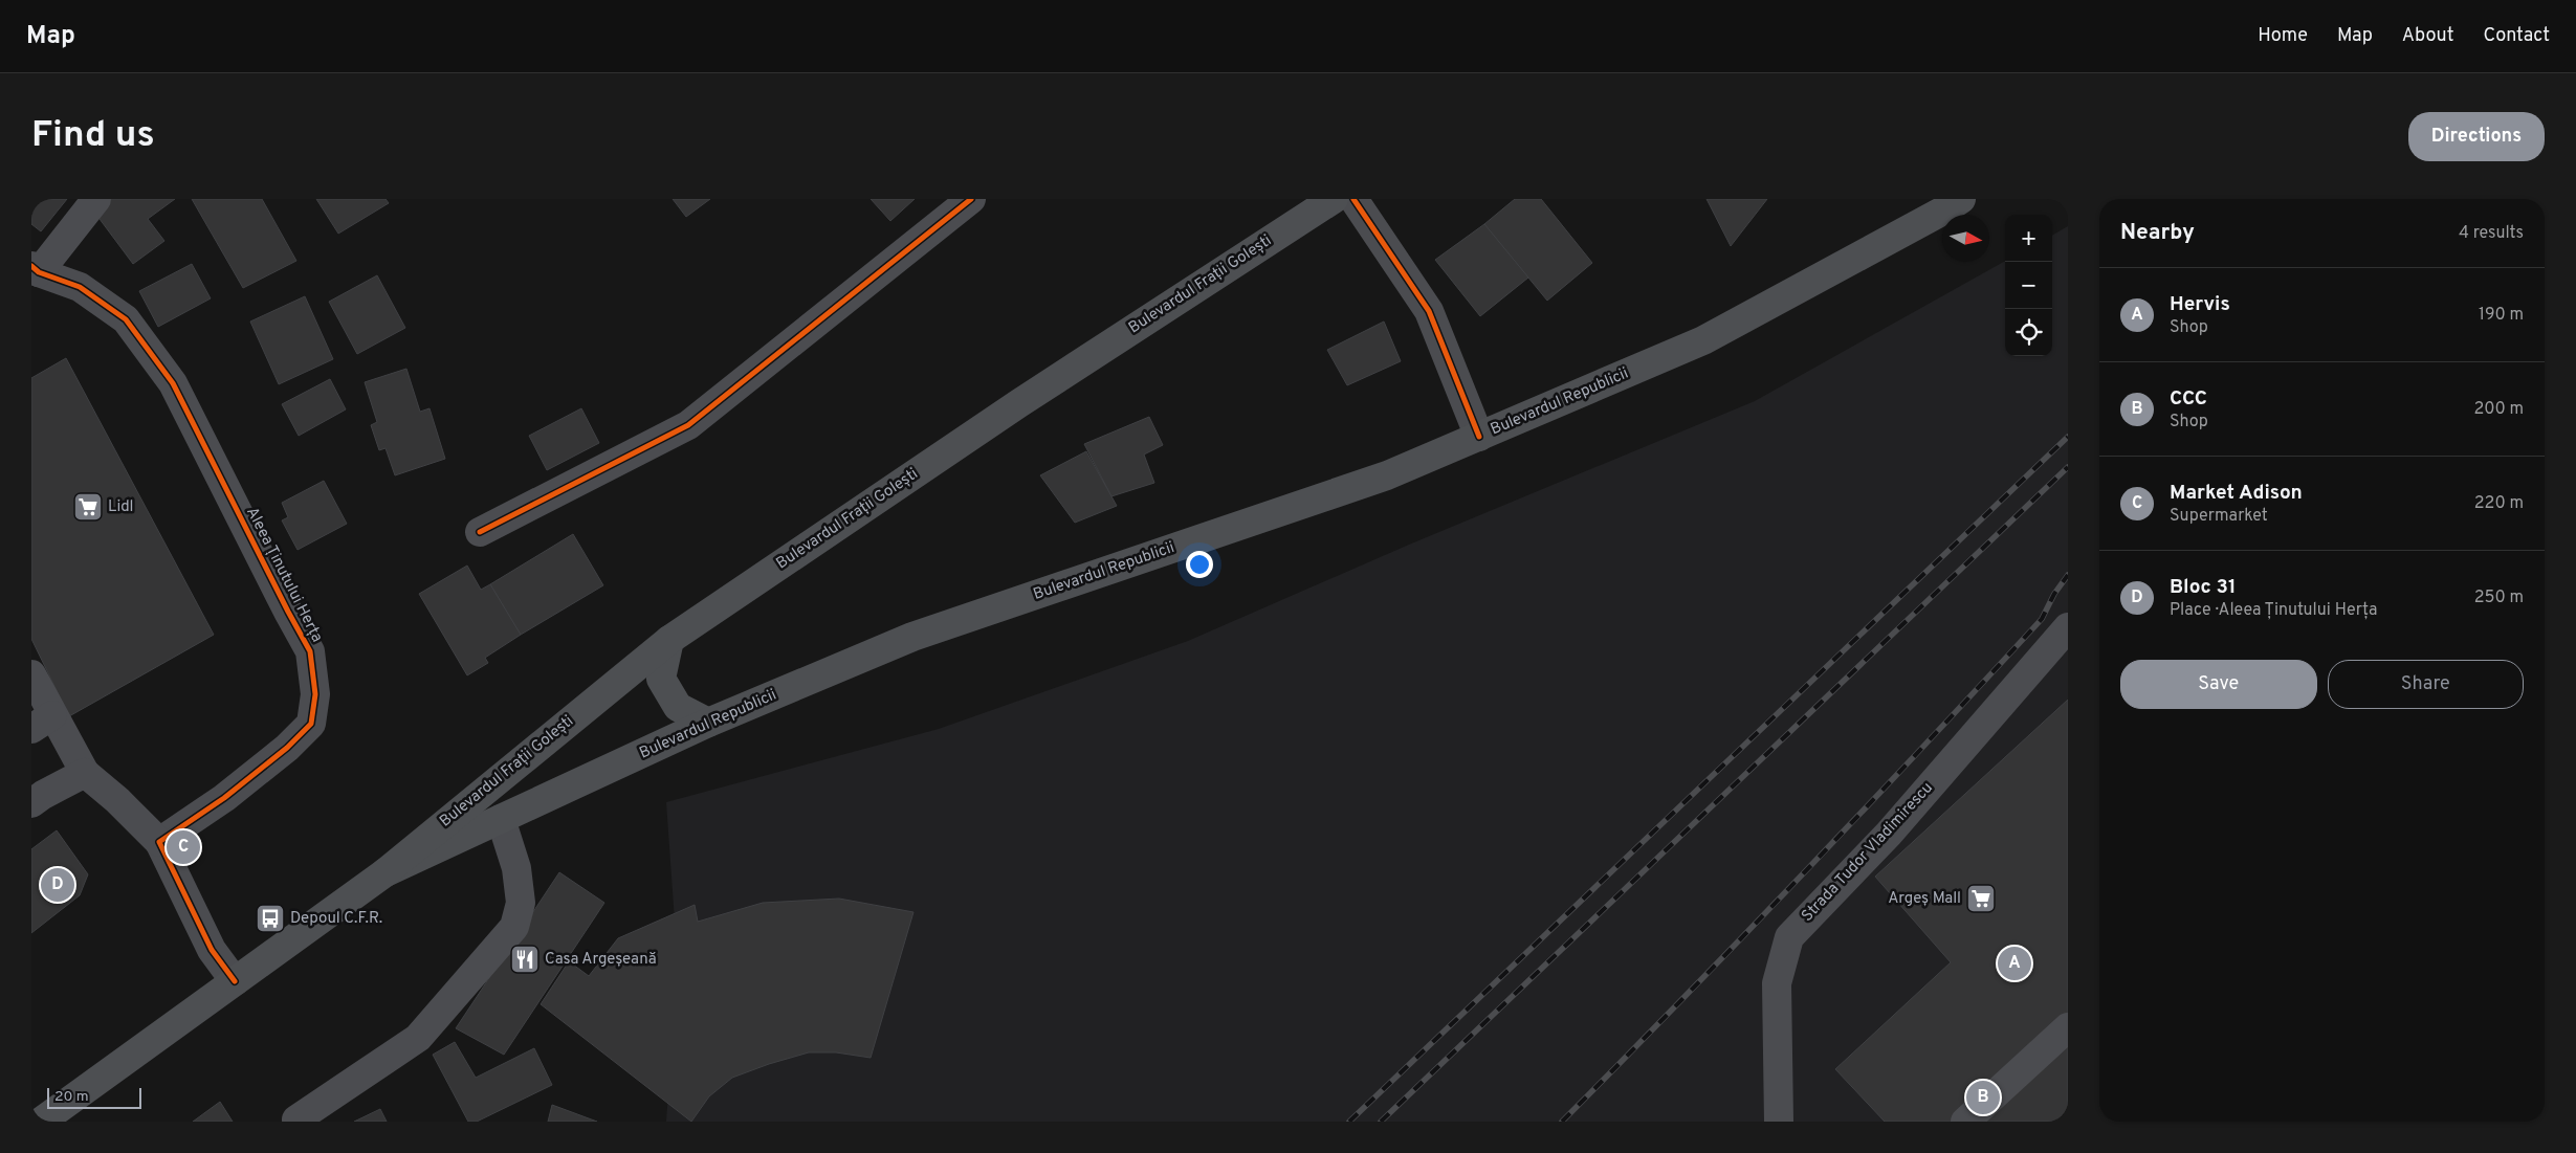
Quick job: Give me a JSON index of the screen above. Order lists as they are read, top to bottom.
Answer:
{
  "streets": {
    "main road": ["Bulevardul Frații Golești", "Bulevardul Republicii"],
    "street": ["Aleea Ținutului Herța", "Strada Tudor Vladimirescu"]
  },
  "crossings": [
    ["Bulevardul Frații Golești", "Bulevardul Republicii"]
  ],
  "places": {
    "supermarket": ["Lidl", "Argeș Mall"],
    "bus stop": ["Depoul C.F.R."],
    "restaurant": ["Casa Argeșeană"]
  },
  "scale_bar": "20 m",
  "north": "right",
  "page": {
    "header": "Map",
    "nav": [
      "Home",
      "Map",
      "About",
      "Contact"
    ],
    "buttons": [
      "Directions",
      ["Save", "Share"]
    ],
    "title": "Find us",
    "heading": ["Nearby", "4 results"],
    "map_buttons": ["+", "−"],
    "list": [
      {
        "mark": "A",
        "name": "Hervis",
        "note": "Shop",
        "value": "190 m"
      },
      {
        "mark": "B",
        "name": "CCC",
        "note": "Shop",
        "value": "200 m"
      },
      {
        "mark": "C",
        "name": "Market Adison",
        "note": "Supermarket",
        "value": "220 m"
      },
      {
        "mark": "D",
        "name": "Bloc 31",
        "note": "Place · Aleea Ținutului Herța",
        "value": "250 m"
      }
    ],
    "pins": [
      "C",
      "D",
      "A",
      "B"
    ],
    "scale": "20 m"
  }
}
